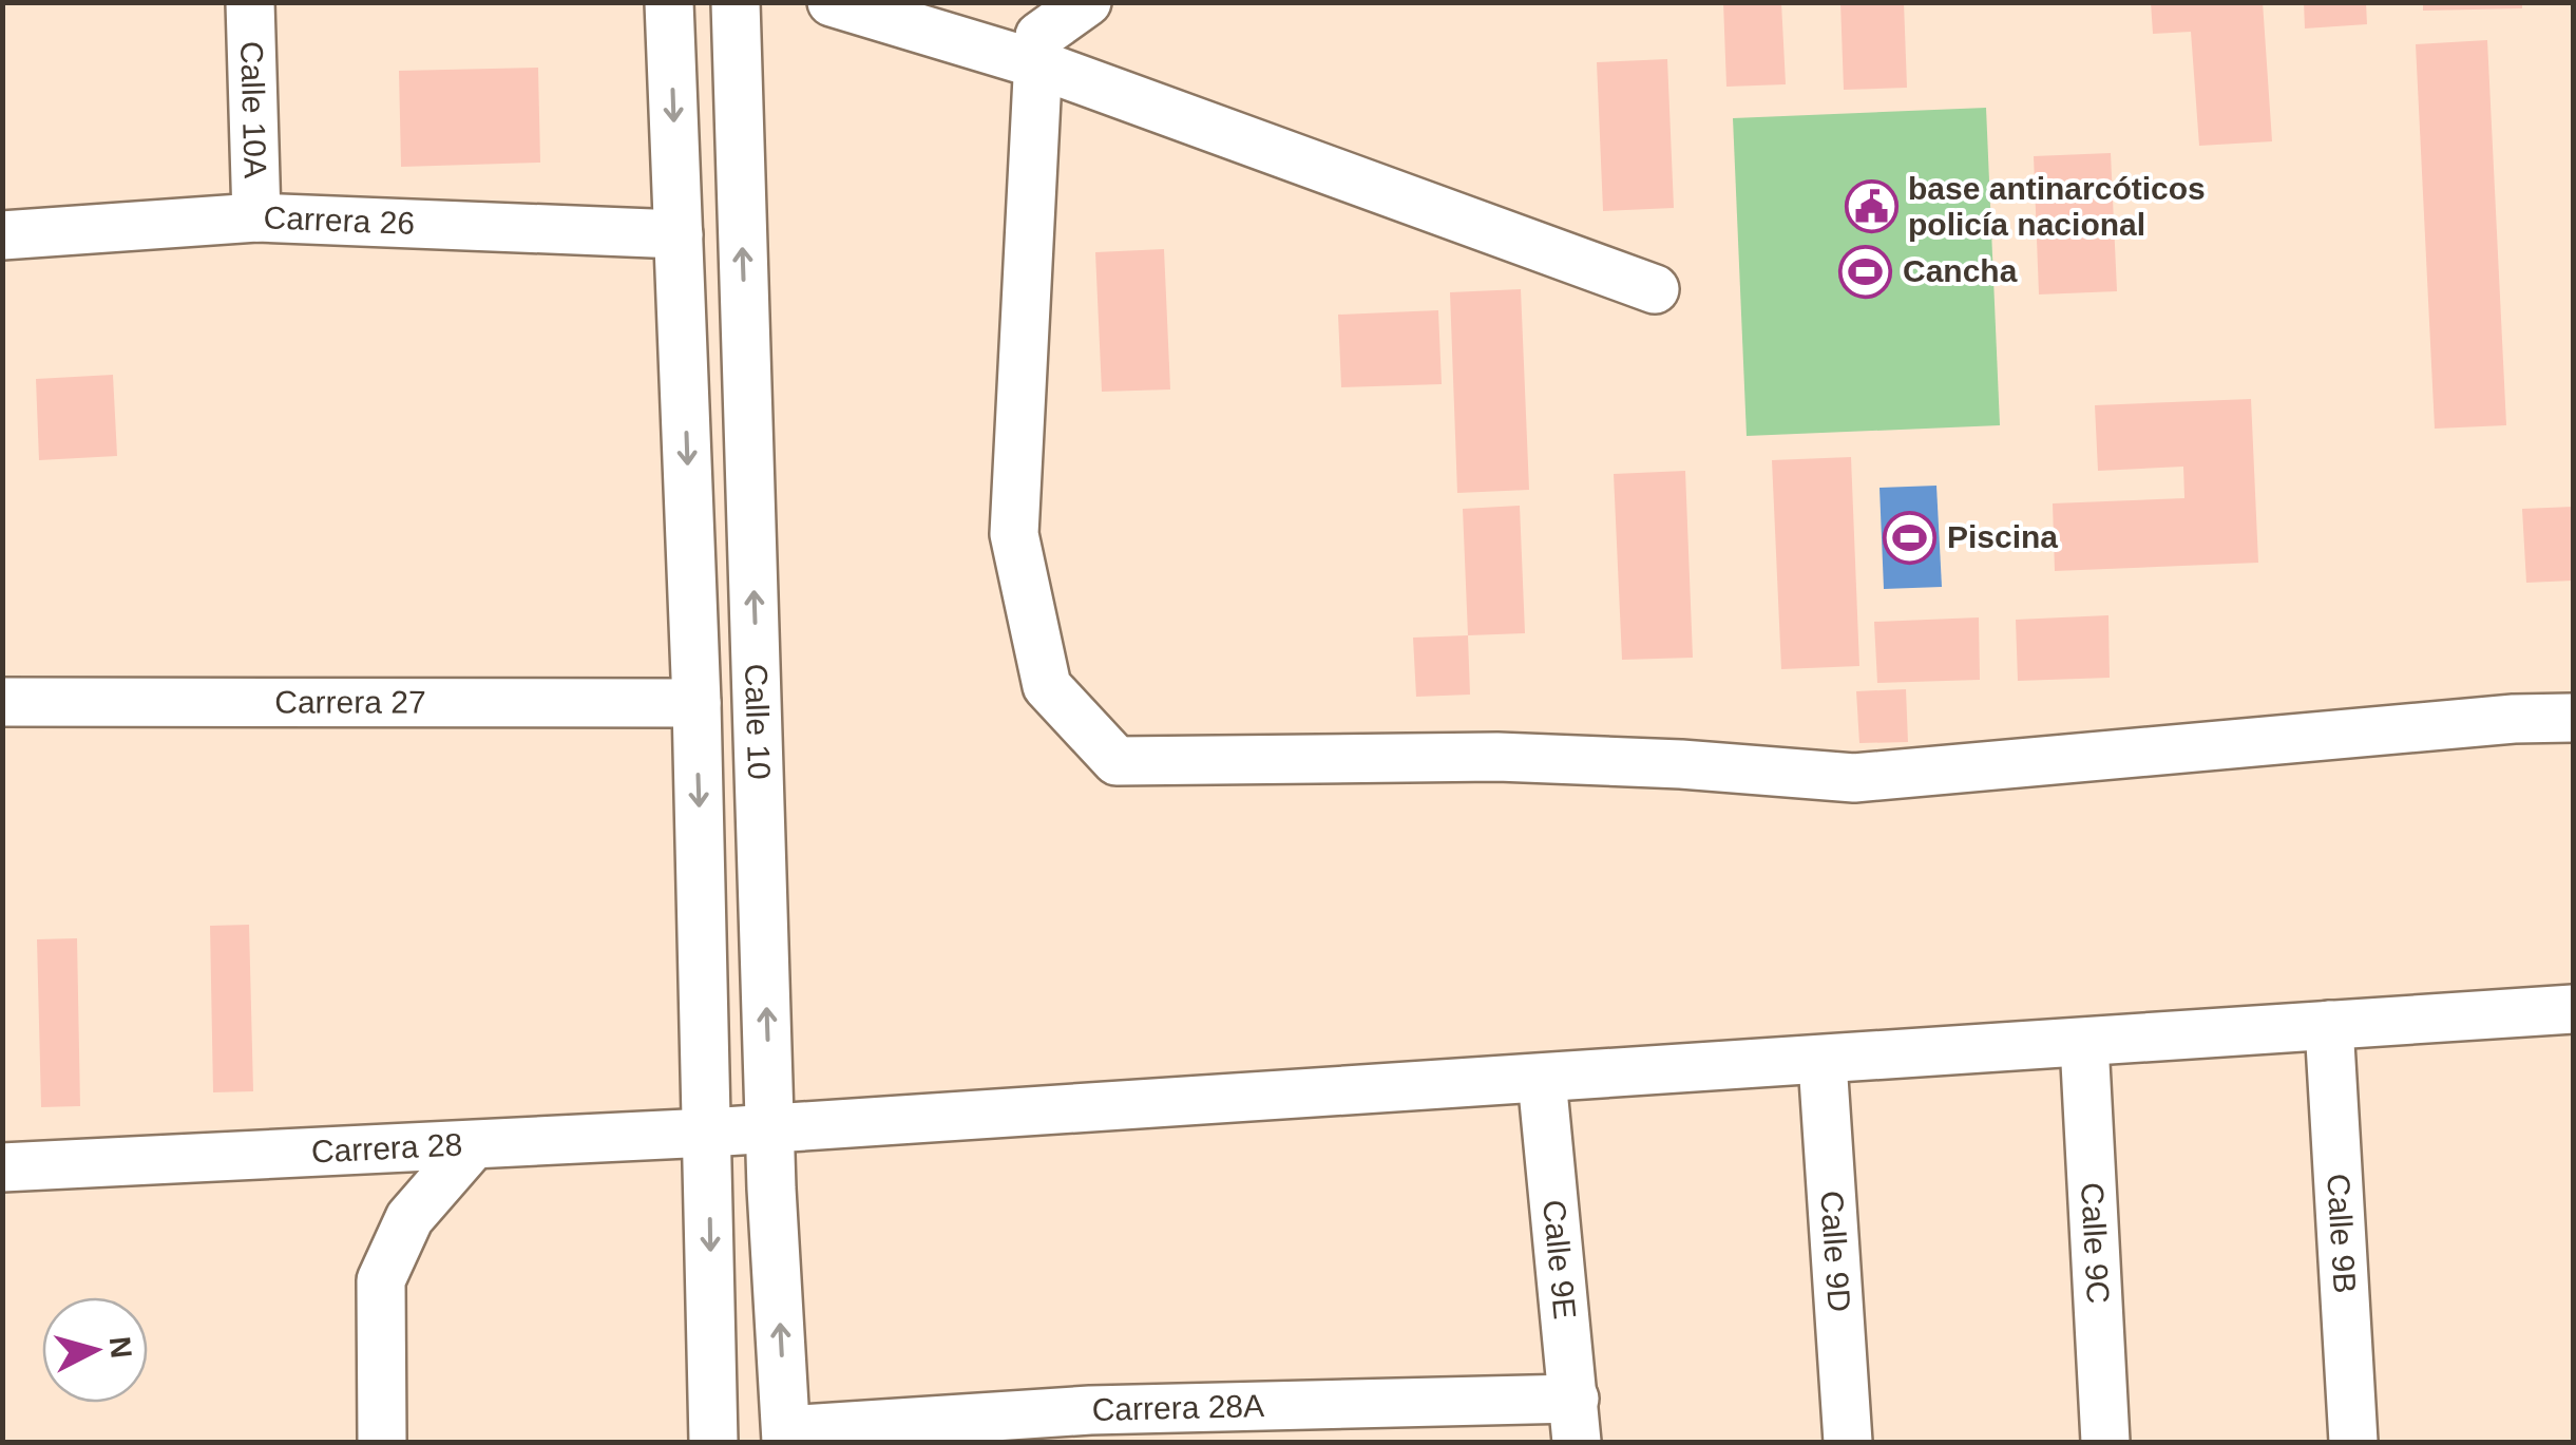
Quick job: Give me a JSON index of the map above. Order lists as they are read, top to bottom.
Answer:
{
  "streets": {
    "street": [
      "Calle 10A",
      "Carrera 26",
      "Carrera 27",
      "Calle 10",
      "Carrera 28",
      "Calle 9B",
      "Calle 9C",
      "Calle 9D",
      "Calle 9E",
      "Carrera 28A"
    ]
  },
  "crossings": [
    ["Calle 10A", "Carrera 26"],
    ["Carrera 26", "Calle 10"],
    ["Carrera 27", "Calle 10"],
    ["Calle 10", "Carrera 28"],
    ["Calle 10", "Carrera 28A"],
    ["Carrera 28", "Calle 9B"],
    ["Carrera 28", "Calle 9C"],
    ["Carrera 28", "Calle 9D"],
    ["Carrera 28", "Calle 9E"],
    ["Calle 9E", "Carrera 28A"]
  ],
  "places": {
    "public building": ["base antinarcóticos policía nacional"],
    "sports": ["Cancha", "Piscina"]
  },
  "north": "right"
}
